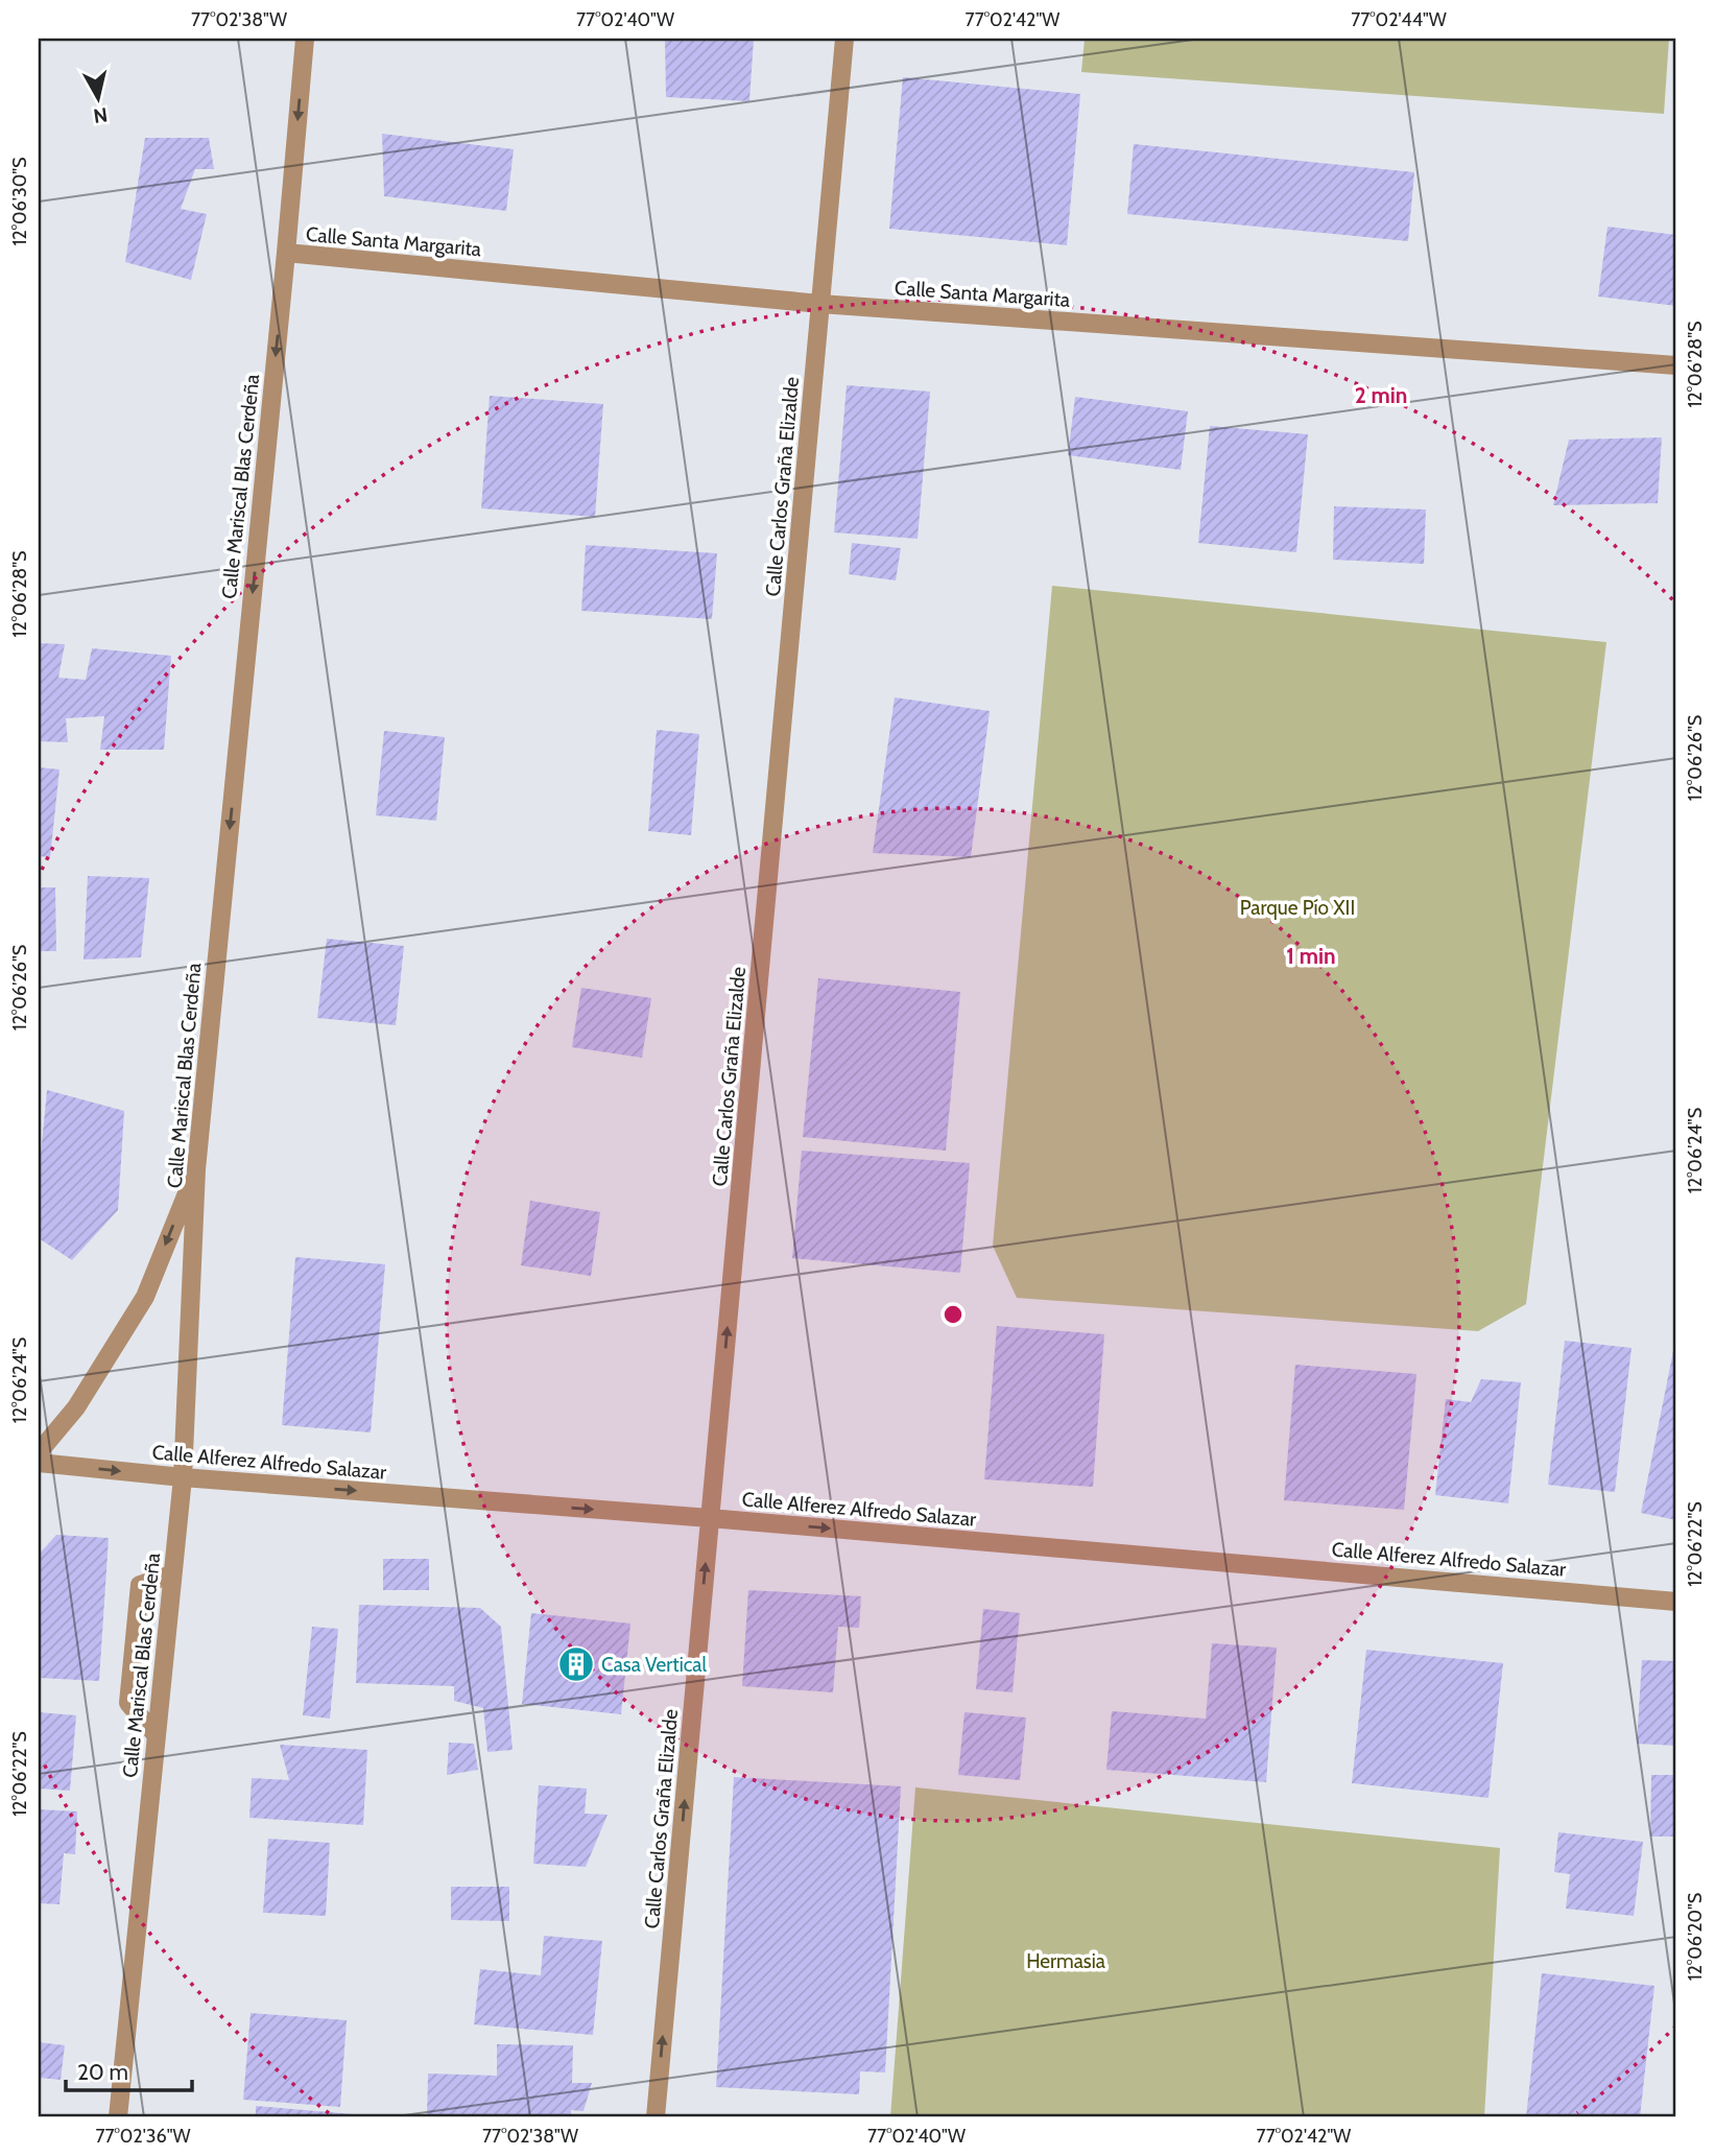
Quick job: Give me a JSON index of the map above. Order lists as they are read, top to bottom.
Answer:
{
  "streets": {
    "street": [
      "Calle Santa Margarita",
      "Calle Mariscal Blas Cerdeña",
      "Calle Carlos Graña Elizalde",
      "Calle Alferez Alfredo Salazar"
    ]
  },
  "crossings": [
    ["Calle Santa Margarita", "Calle Mariscal Blas Cerdeña"],
    ["Calle Santa Margarita", "Calle Carlos Graña Elizalde"],
    ["Calle Mariscal Blas Cerdeña", "Calle Alferez Alfredo Salazar"],
    ["Calle Carlos Graña Elizalde", "Calle Alferez Alfredo Salazar"]
  ],
  "one_way": ["Calle Mariscal Blas Cerdeña", "Calle Carlos Graña Elizalde", "Calle Alferez Alfredo Salazar"],
  "parks": ["Parque Pío XII", "Hermasia"],
  "places": {
    "building": ["Casa Vertical"]
  },
  "scale_bar": "20 m",
  "north": "bottom",
  "coordinates": [
    "77°02'38\"W",
    "77°02'40\"W",
    "77°02'42\"W",
    "77°02'44\"W",
    "12°06'30\"S",
    "12°06'28\"S",
    "12°06'26\"S",
    "12°06'24\"S",
    "12°06'22\"S",
    "12°06'20\"S",
    "77°02'36\"W"
  ],
  "rings": ["2 min", "1 min"]
}
